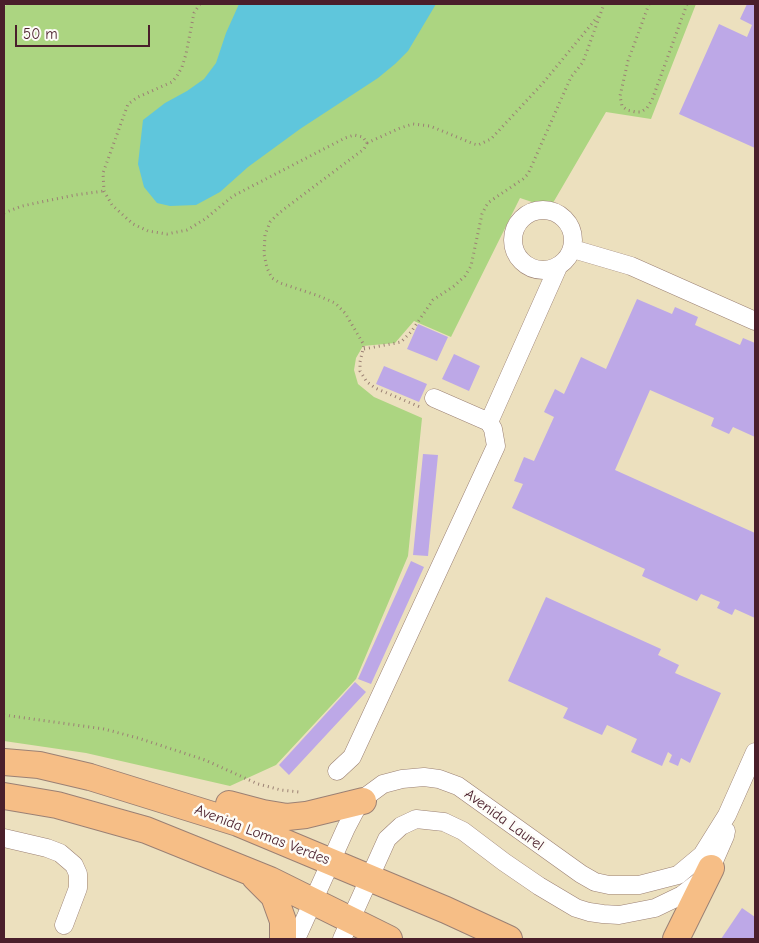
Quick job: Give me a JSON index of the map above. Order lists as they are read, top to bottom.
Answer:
{
  "streets": {
    "highway": ["Avenida Lomas Verdes"],
    "street": ["Avenida Laurel"]
  },
  "crossings": [
    ["Avenida Laurel", "Avenida Lomas Verdes"]
  ],
  "scale_bar": "50 m"
}
